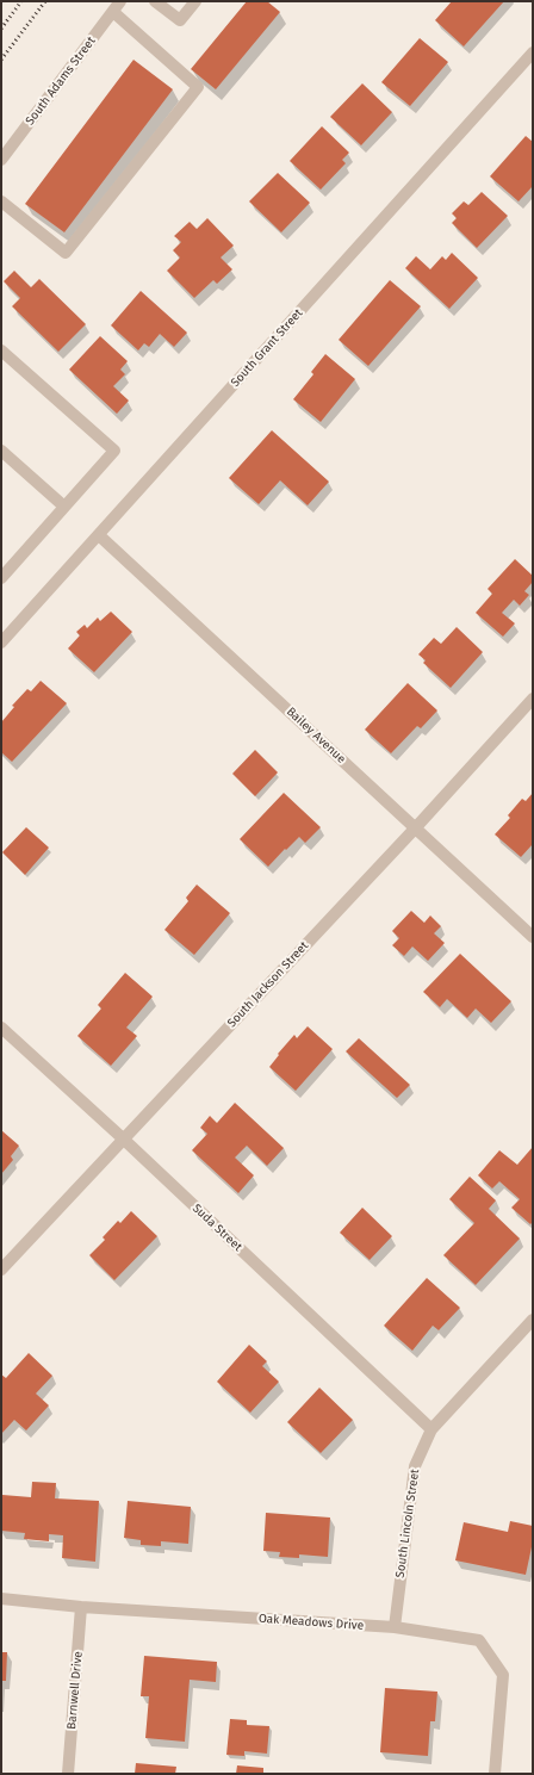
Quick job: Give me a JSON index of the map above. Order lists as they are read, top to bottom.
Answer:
{
  "streets": {
    "street": [
      "South Adams Street",
      "South Grant Street",
      "Bailey Avenue",
      "South Jackson Street",
      "Suda Street",
      "South Lincoln Street",
      "Oak Meadows Drive",
      "Barnwell Drive"
    ]
  },
  "crossings": [
    ["South Grant Street", "Bailey Avenue"],
    ["Bailey Avenue", "South Jackson Street"],
    ["South Jackson Street", "Suda Street"],
    ["Suda Street", "South Lincoln Street"],
    ["South Lincoln Street", "Oak Meadows Drive"],
    ["Oak Meadows Drive", "Barnwell Drive"]
  ]
}
